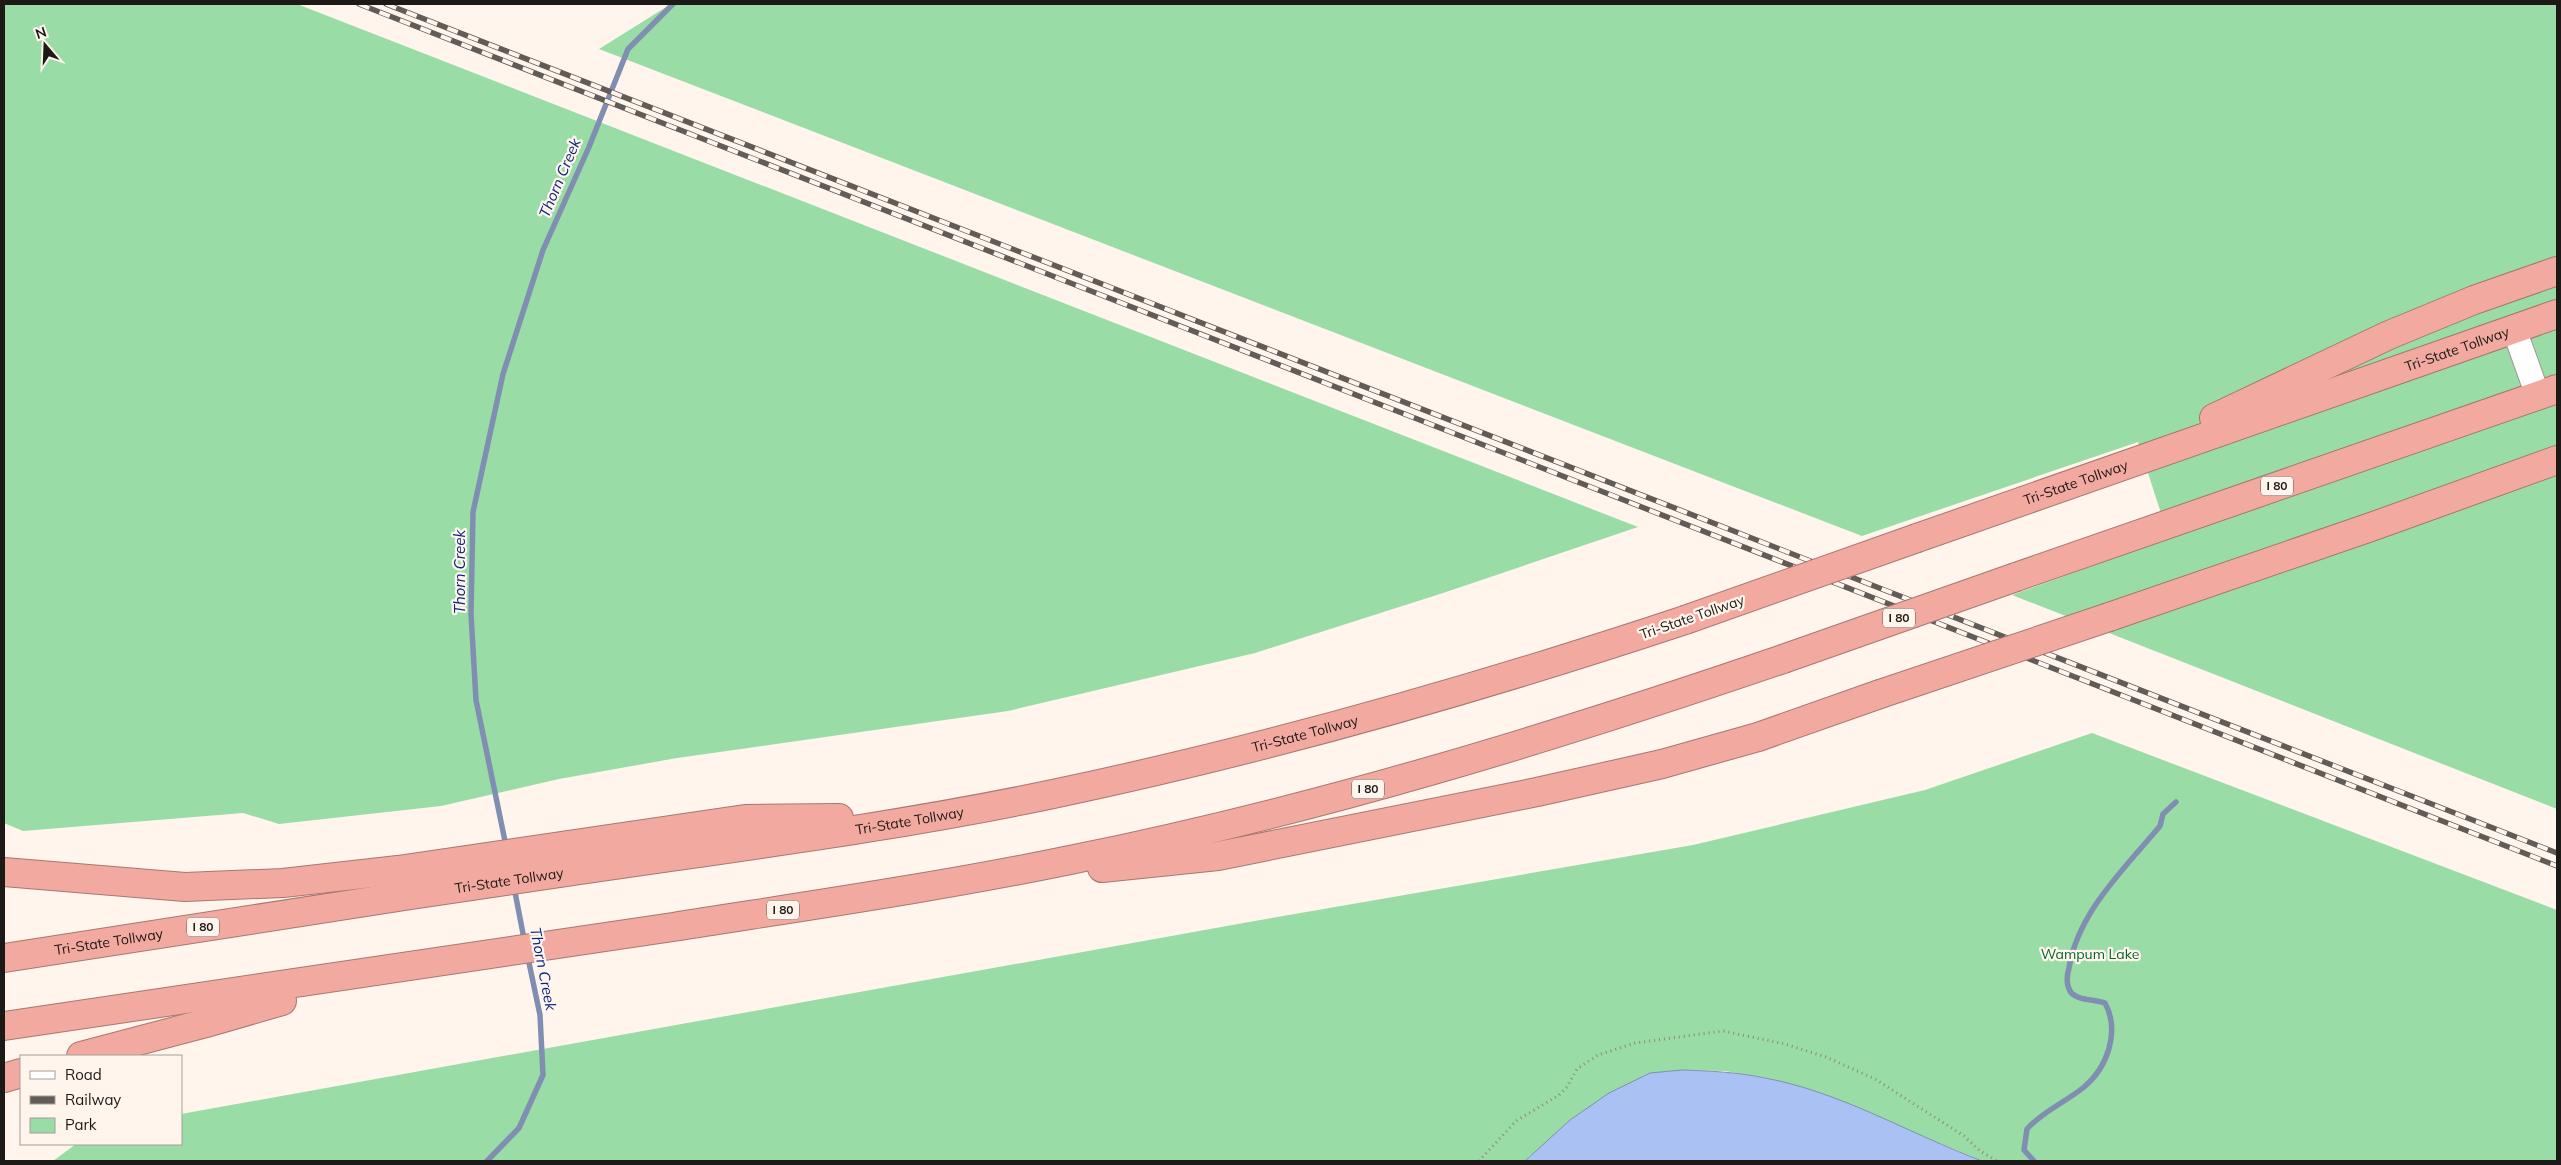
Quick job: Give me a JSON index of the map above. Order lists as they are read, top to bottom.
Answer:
{
  "streets": {
    "highway": ["Tri-State Tollway", "I 80"]
  },
  "water": ["Thorn Creek"],
  "parks": ["Wampum Lake"],
  "legend": ["Road", "Railway", "Park"],
  "north": "top"
}
